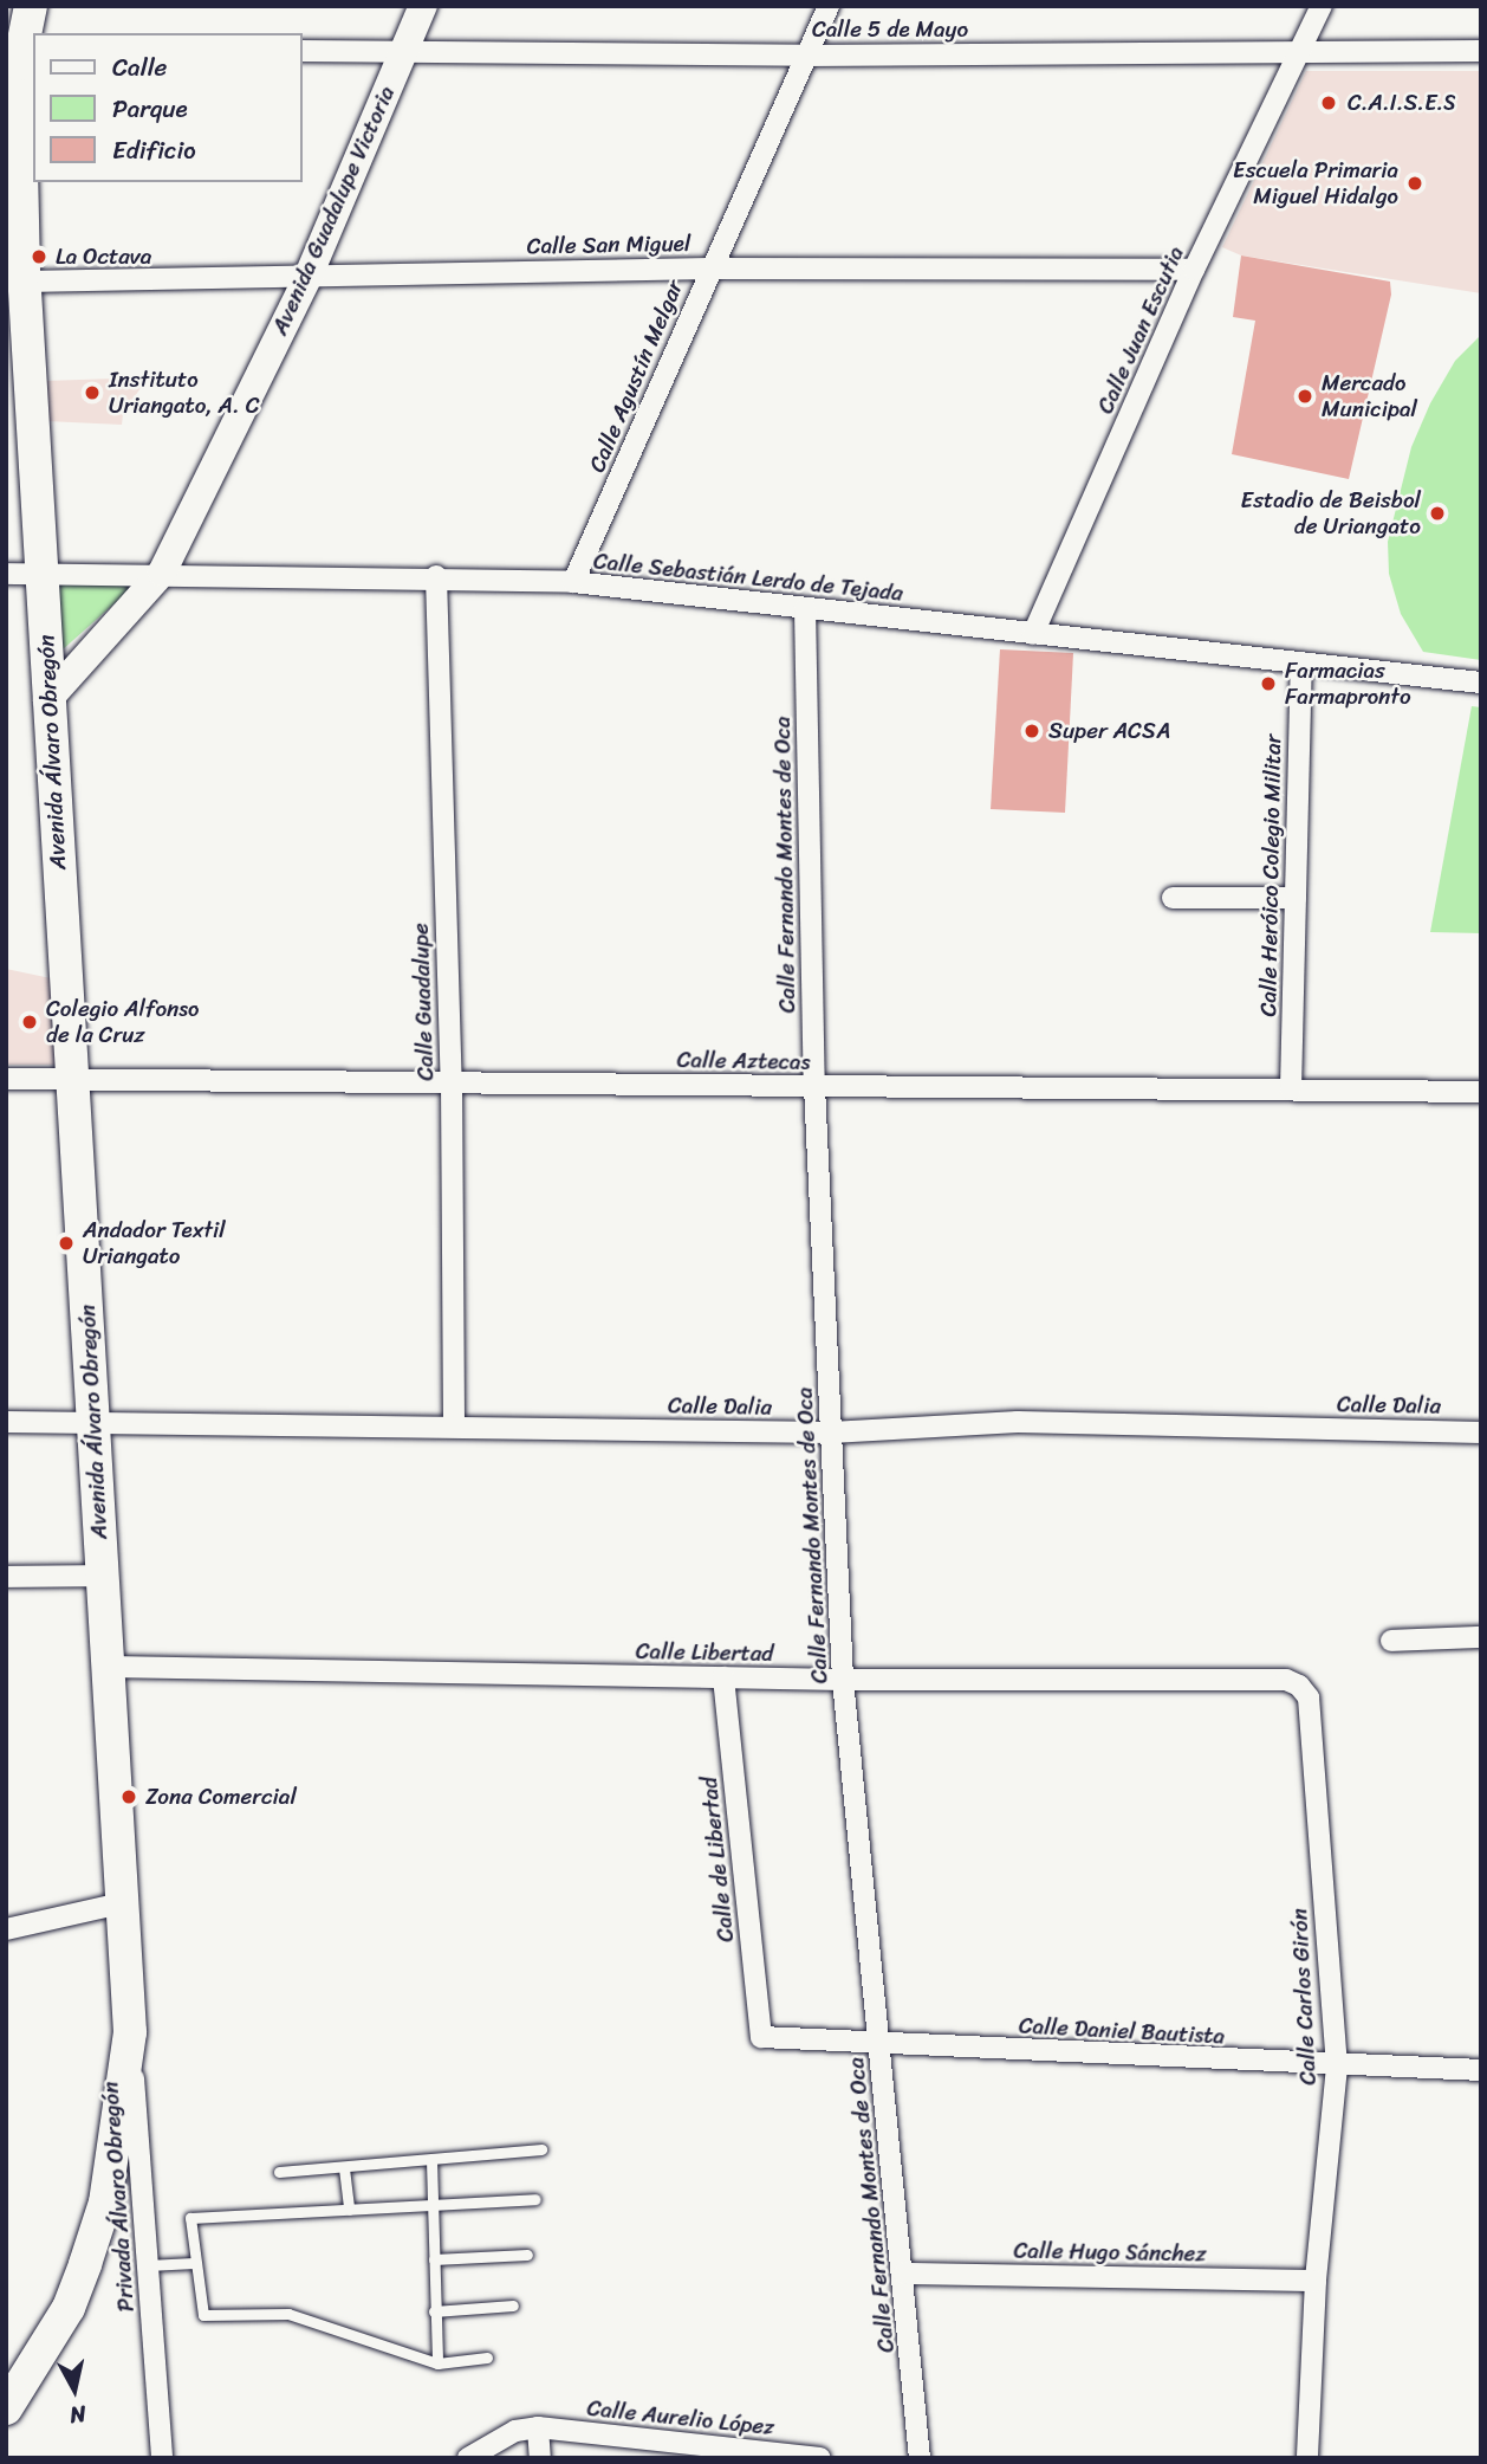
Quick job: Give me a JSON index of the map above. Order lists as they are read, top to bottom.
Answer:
{
  "streets": {
    "main road": ["Avenida Álvaro Obregón"],
    "street": [
      "Calle 5 de Mayo",
      "Avenida Guadalupe Victoria",
      "Calle San Miguel",
      "Calle Juan Escutia",
      "Calle Agustín Melgar",
      "Calle Sebastián Lerdo de Tejada",
      "Calle Fernando Montes de Oca",
      "Calle Heróico Colegio Militar",
      "Calle Guadalupe",
      "Calle Aztecas",
      "Calle Dalia",
      "Calle Libertad",
      "Calle de Libertad",
      "Calle Carlos Girón",
      "Calle Daniel Bautista",
      "Privada Álvaro Obregón",
      "Calle Hugo Sánchez",
      "Calle Aurelio López"
    ]
  },
  "crossings": [
    ["Calle 5 de Mayo", "Avenida Guadalupe Victoria"],
    ["Calle 5 de Mayo", "Calle Juan Escutia"],
    ["Calle 5 de Mayo", "Calle Agustín Melgar"],
    ["Avenida Guadalupe Victoria", "Calle San Miguel"],
    ["Avenida Guadalupe Victoria", "Calle Sebastián Lerdo de Tejada"],
    ["Avenida Guadalupe Victoria", "Avenida Álvaro Obregón"],
    ["Calle San Miguel", "Calle Juan Escutia"],
    ["Calle San Miguel", "Calle Agustín Melgar"],
    ["Calle San Miguel", "Avenida Álvaro Obregón"],
    ["Calle Juan Escutia", "Calle Sebastián Lerdo de Tejada"],
    ["Calle Agustín Melgar", "Calle Sebastián Lerdo de Tejada"],
    ["Calle Sebastián Lerdo de Tejada", "Avenida Álvaro Obregón"],
    ["Calle Sebastián Lerdo de Tejada", "Calle Fernando Montes de Oca"],
    ["Calle Sebastián Lerdo de Tejada", "Calle Heróico Colegio Militar"],
    ["Calle Sebastián Lerdo de Tejada", "Calle Guadalupe"],
    ["Avenida Álvaro Obregón", "Calle Aztecas"],
    ["Avenida Álvaro Obregón", "Calle Dalia"],
    ["Avenida Álvaro Obregón", "Calle Libertad"],
    ["Avenida Álvaro Obregón", "Privada Álvaro Obregón"],
    ["Calle Fernando Montes de Oca", "Calle Aztecas"],
    ["Calle Fernando Montes de Oca", "Calle Dalia"],
    ["Calle Fernando Montes de Oca", "Calle Libertad"],
    ["Calle Fernando Montes de Oca", "Calle Daniel Bautista"],
    ["Calle Fernando Montes de Oca", "Calle Hugo Sánchez"],
    ["Calle Heróico Colegio Militar", "Calle Aztecas"],
    ["Calle Guadalupe", "Calle Aztecas"],
    ["Calle Guadalupe", "Calle Dalia"],
    ["Calle Libertad", "Calle de Libertad"],
    ["Calle Libertad", "Calle Carlos Girón"],
    ["Calle de Libertad", "Calle Daniel Bautista"],
    ["Calle Carlos Girón", "Calle Daniel Bautista"],
    ["Calle Carlos Girón", "Calle Hugo Sánchez"]
  ],
  "places": [
    "C.A.I.S.E.S",
    "Escuela Primaria Miguel Hidalgo",
    "La Octava",
    "Instituto Uriangato, A. C",
    "Mercado Municipal",
    "Estadio de Beisbol de Uriangato",
    "Farmacias Farmapronto",
    "Super ACSA",
    "Colegio Alfonso de la Cruz",
    "Andador Textil Uriangato",
    "Zona Comercial"
  ],
  "legend": ["Calle", "Parque", "Edificio"],
  "north": "bottom"
}
